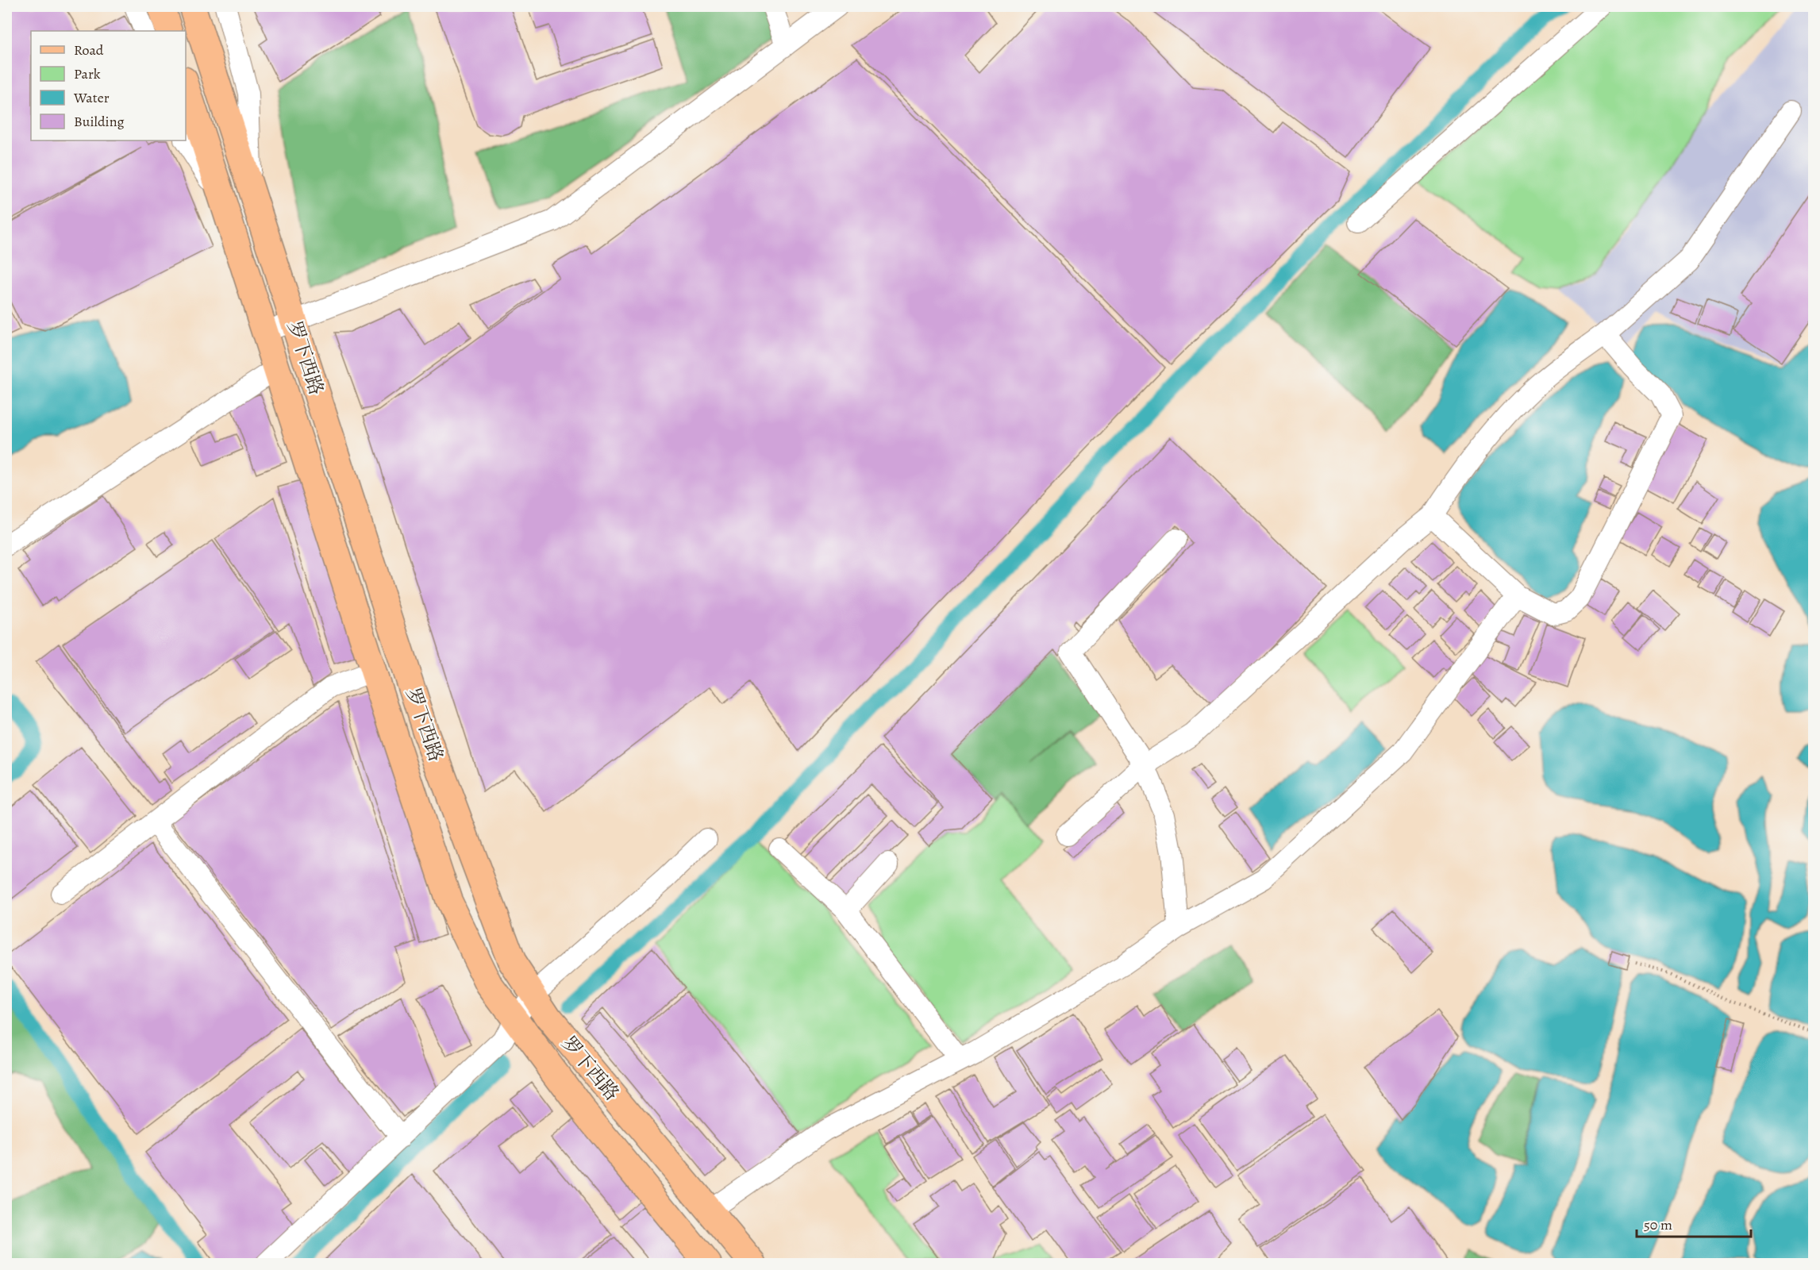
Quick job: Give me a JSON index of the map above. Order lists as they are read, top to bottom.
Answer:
{
  "streets": {
    "main road": ["罗下西路"]
  },
  "legend": [
    "Road",
    "Park",
    "Water",
    "Building"
  ],
  "scale_bar": "50 m"
}
